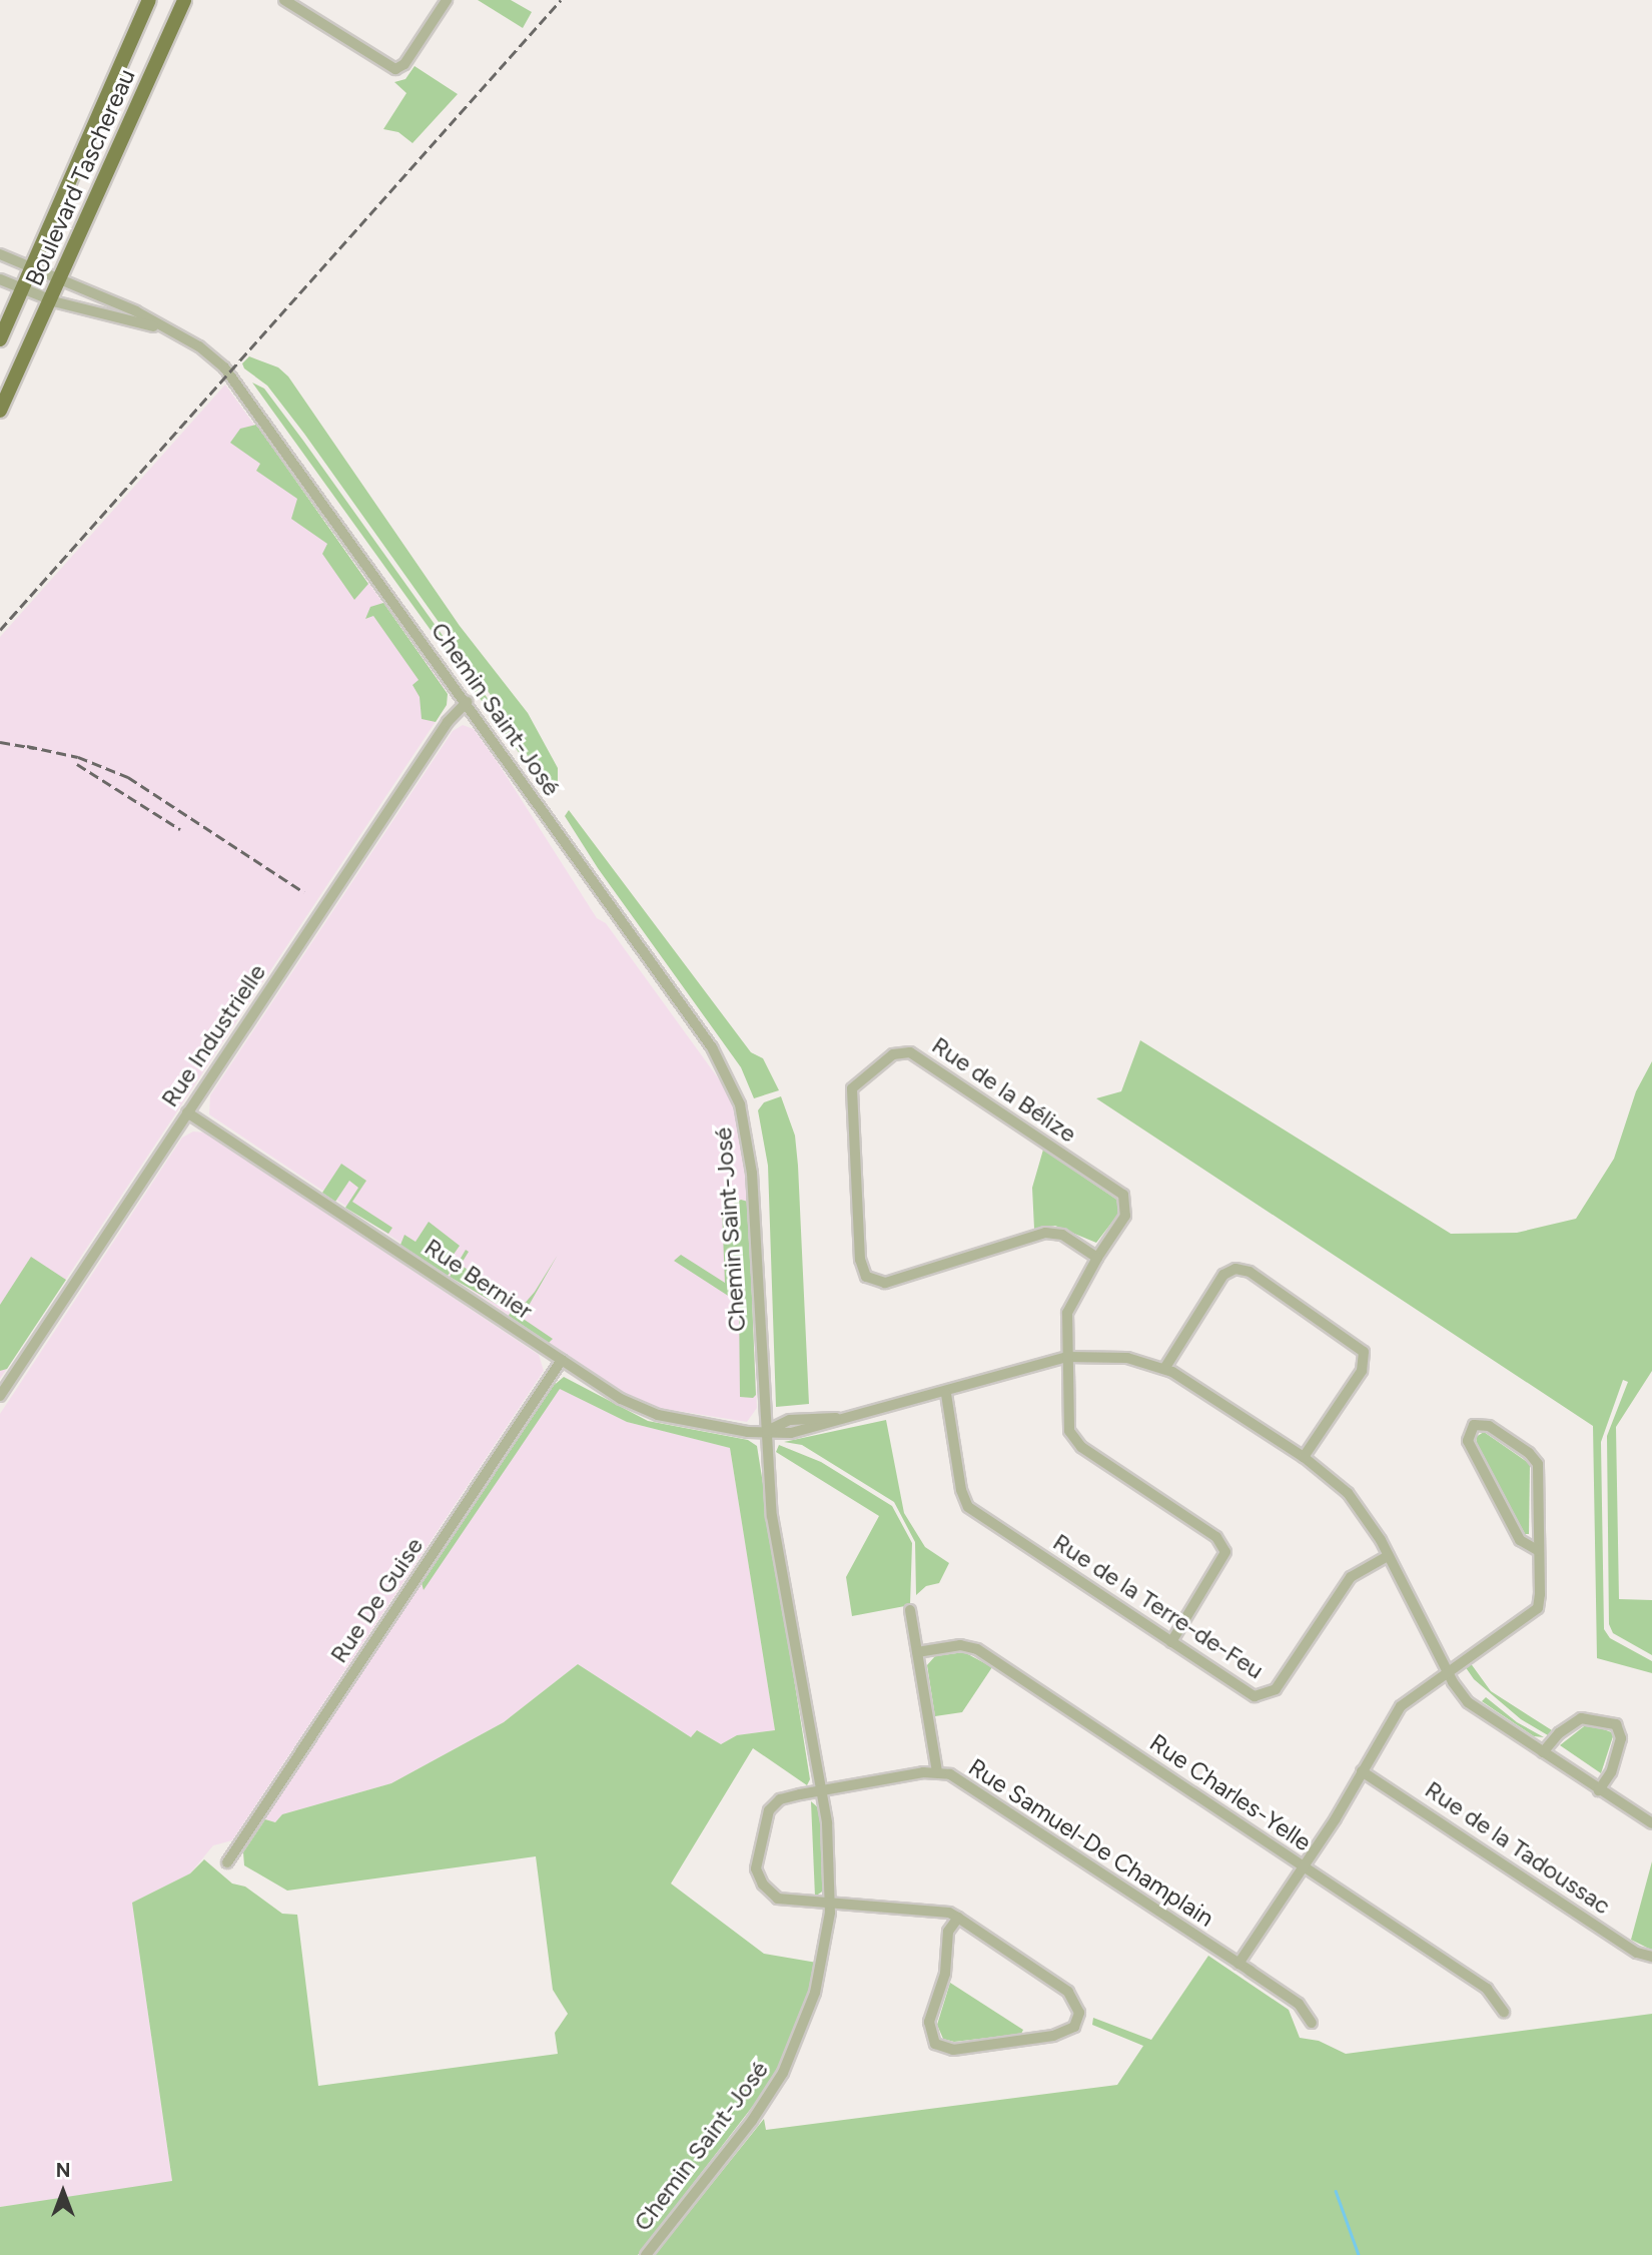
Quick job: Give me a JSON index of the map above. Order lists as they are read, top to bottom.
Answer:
{
  "streets": {
    "main road": ["Boulevard Taschereau"],
    "street": [
      "Chemin Saint-José",
      "Rue Industrielle",
      "Rue de la Bélize",
      "Rue Bernier",
      "Rue De Guise",
      "Rue de la Terre-de-Feu",
      "Rue Charles-Yelle",
      "Rue Samuel-De Champlain",
      "Rue de la Tadoussac"
    ]
  },
  "crossings": [
    ["Boulevard Taschereau", "Chemin Saint-José"],
    ["Chemin Saint-José", "Rue Industrielle"],
    ["Chemin Saint-José", "Rue Bernier"],
    ["Chemin Saint-José", "Rue Samuel-De Champlain"],
    ["Rue Industrielle", "Rue Bernier"],
    ["Rue de la Bélize", "Rue Bernier"],
    ["Rue de la Bélize", "Rue de la Terre-de-Feu"],
    ["Rue Bernier", "Rue De Guise"],
    ["Rue Bernier", "Rue de la Terre-de-Feu"]
  ],
  "north": "top"
}
